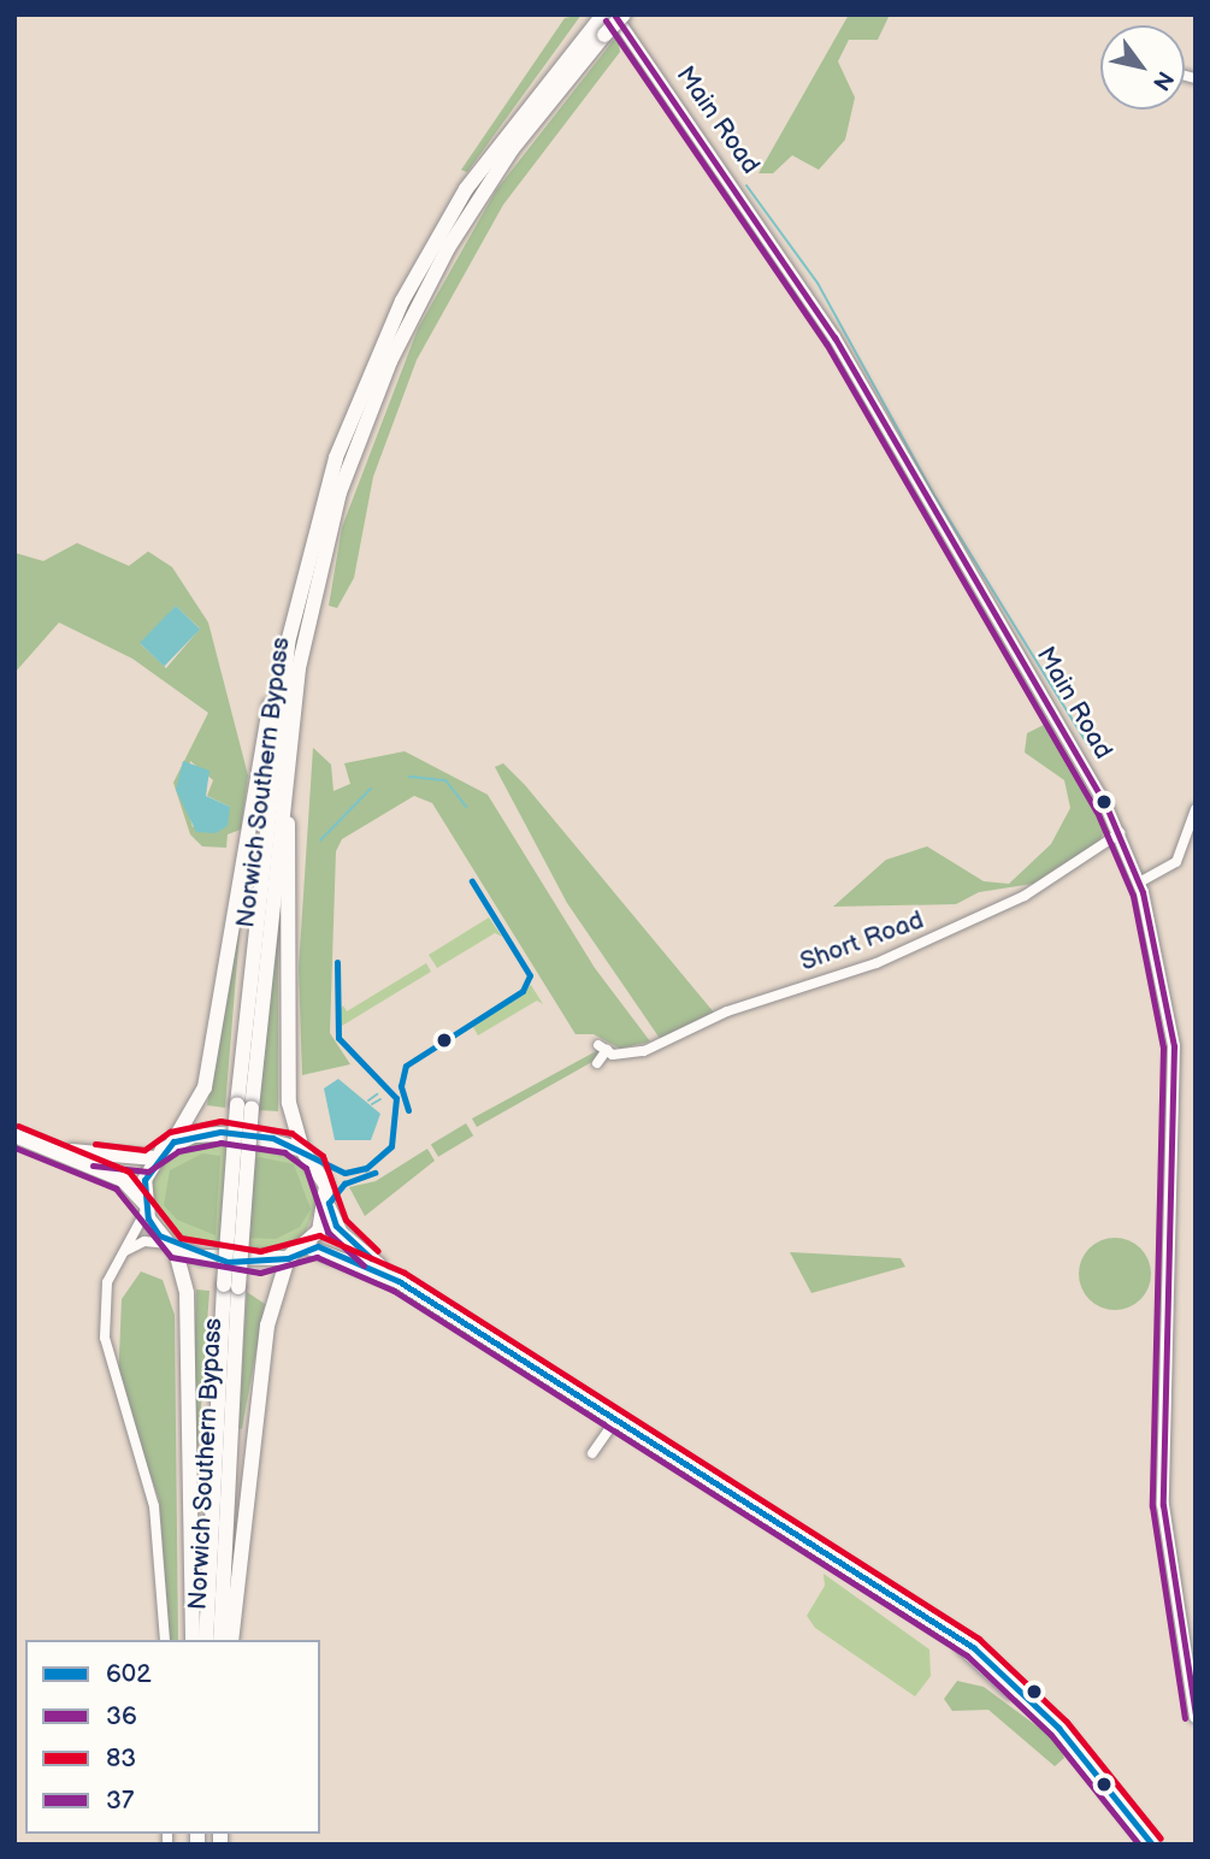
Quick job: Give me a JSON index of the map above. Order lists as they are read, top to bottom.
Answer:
{
  "streets": {
    "highway": ["Norwich Southern Bypass"],
    "main road": ["Main Road"],
    "street": ["Short Road"]
  },
  "crossings": [
    ["Main Road", "Short Road"]
  ],
  "lines": [
    "transit line 37",
    "transit line 602",
    "transit line 83",
    "transit line 36"
  ],
  "legend": [
    "602",
    "36",
    "83",
    "37"
  ],
  "north": "bottom right"
}
